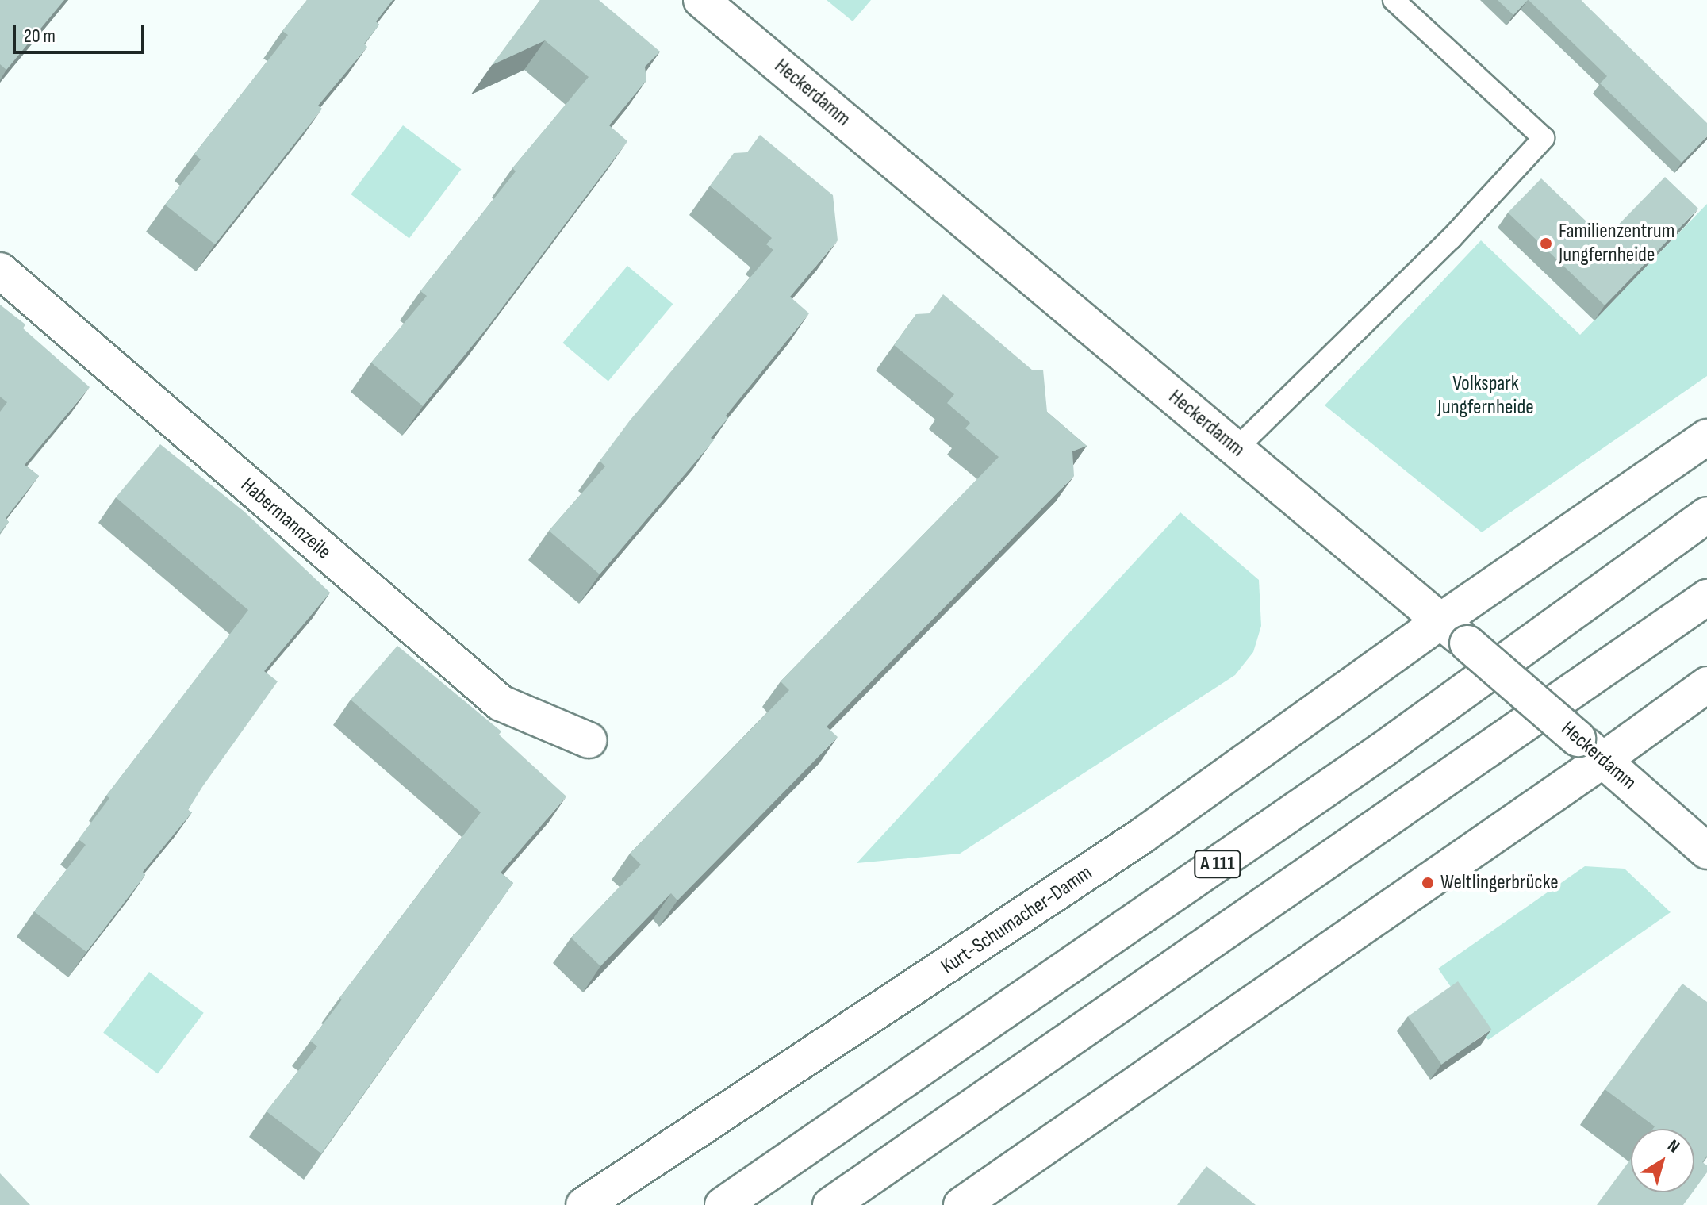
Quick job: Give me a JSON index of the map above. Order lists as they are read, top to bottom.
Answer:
{
  "streets": {
    "main road": [
      "Heckerdamm",
      "Habermannzeile",
      "A 111",
      "Kurt-Schumacher-Damm"
    ]
  },
  "crossings": [
    ["Heckerdamm", "Kurt-Schumacher-Damm"]
  ],
  "parks": ["Volkspark Jungfernheide"],
  "places": ["Familienzentrum Jungfernheide", "Weltlingerbrücke"],
  "scale_bar": "20 m",
  "north": "top right"
}
